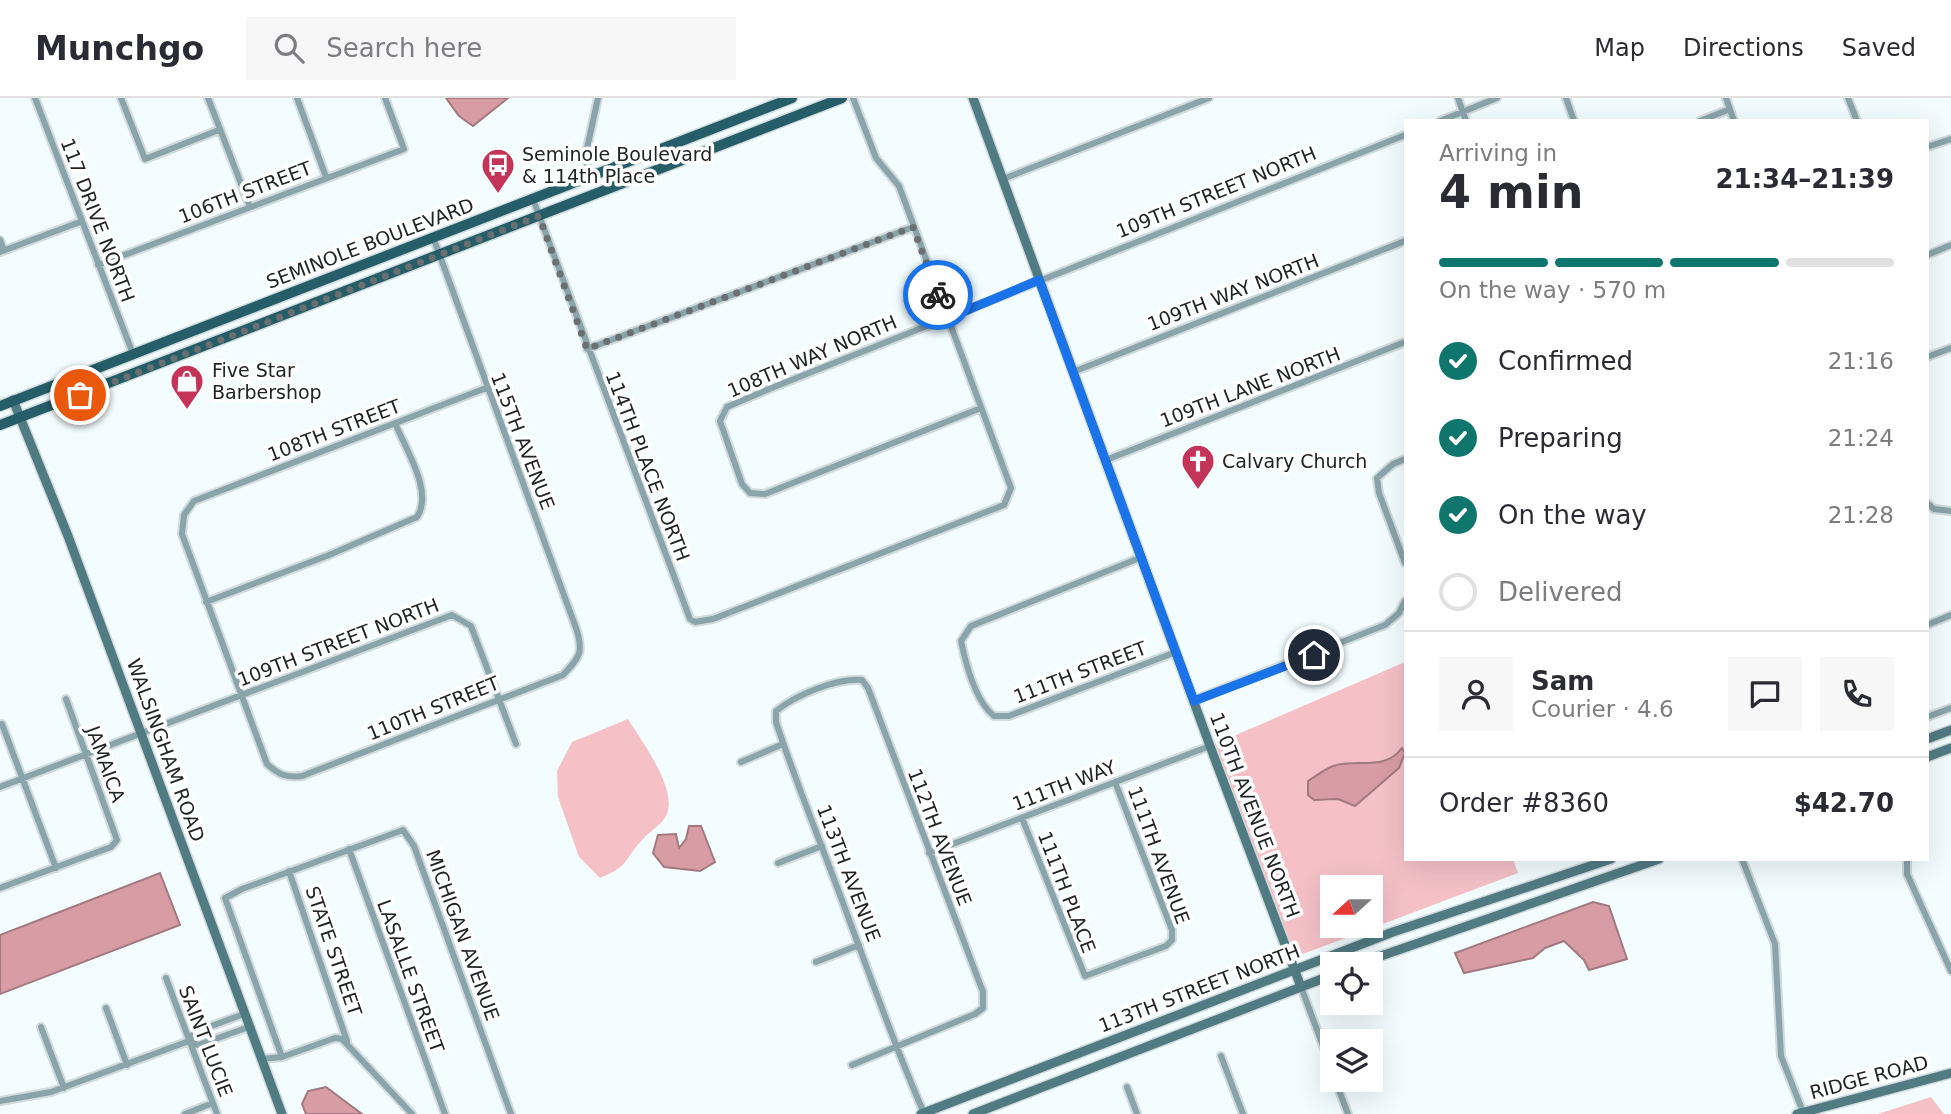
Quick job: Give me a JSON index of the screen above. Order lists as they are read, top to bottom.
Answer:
{
  "streets": {
    "main road": ["SEMINOLE BOULEVARD"],
    "street": [
      "106TH STREET",
      "109TH STREET NORTH",
      "117 DRIVE NORTH",
      "109TH WAY NORTH",
      "108TH WAY NORTH",
      "109TH LANE NORTH",
      "108TH STREET",
      "115TH AVENUE",
      "114TH PLACE NORTH",
      "111TH STREET",
      "110TH STREET",
      "WALSINGHAM ROAD",
      "JAMAICA",
      "111TH WAY",
      "110TH AVENUE NORTH",
      "112TH AVENUE",
      "111TH AVENUE",
      "113TH AVENUE",
      "111TH PLACE",
      "MICHIGAN AVENUE",
      "STATE STREET",
      "LASALLE STREET",
      "113TH STREET NORTH",
      "SAINT LUCIE",
      "RIDGE ROAD"
    ]
  },
  "crossings": [
    ["106TH STREET", "117 DRIVE NORTH"],
    ["109TH STREET NORTH", "108TH WAY NORTH"],
    ["109TH STREET NORTH", "110TH STREET"],
    ["109TH STREET NORTH", "WALSINGHAM ROAD"],
    ["109TH STREET NORTH", "JAMAICA"],
    ["109TH STREET NORTH", "110TH AVENUE NORTH"],
    ["117 DRIVE NORTH", "SEMINOLE BOULEVARD"],
    ["SEMINOLE BOULEVARD", "115TH AVENUE"],
    ["SEMINOLE BOULEVARD", "114TH PLACE NORTH"],
    ["SEMINOLE BOULEVARD", "WALSINGHAM ROAD"],
    ["109TH WAY NORTH", "110TH AVENUE NORTH"],
    ["108TH WAY NORTH", "114TH PLACE NORTH"],
    ["108TH WAY NORTH", "110TH AVENUE NORTH"],
    ["109TH LANE NORTH", "110TH AVENUE NORTH"],
    ["108TH STREET", "115TH AVENUE"],
    ["115TH AVENUE", "110TH STREET"],
    ["111TH STREET", "110TH AVENUE NORTH"],
    ["111TH WAY", "110TH AVENUE NORTH"],
    ["111TH WAY", "112TH AVENUE"],
    ["111TH WAY", "111TH AVENUE"],
    ["111TH WAY", "111TH PLACE"],
    ["110TH AVENUE NORTH", "113TH STREET NORTH"],
    ["112TH AVENUE", "113TH AVENUE"],
    ["111TH AVENUE", "111TH PLACE"],
    ["113TH AVENUE", "113TH STREET NORTH"],
    ["MICHIGAN AVENUE", "STATE STREET"],
    ["MICHIGAN AVENUE", "LASALLE STREET"]
  ],
  "places": {
    "bus stop": ["Seminole Boulevard & 114th Place"],
    "shop": ["Five Star Barbershop"],
    "church": ["Calvary Church"]
  },
  "north": "left",
  "page": {
    "header": "Munchgo",
    "search": "Search here",
    "nav": ["Map", "Directions", "Saved"],
    "heading": ["4 min", "Arriving in", "21:34–21:39"],
    "panel": [
      "Sam",
      "Courier · 4.6",
      "Order #8360",
      "$42.70"
    ],
    "bar": "On the way · 570 m",
    "list": [
      ["Confirmed", "21:16"],
      ["Preparing", "21:24"],
      ["On the way", "21:28"],
      "Delivered"
    ]
  }
}
